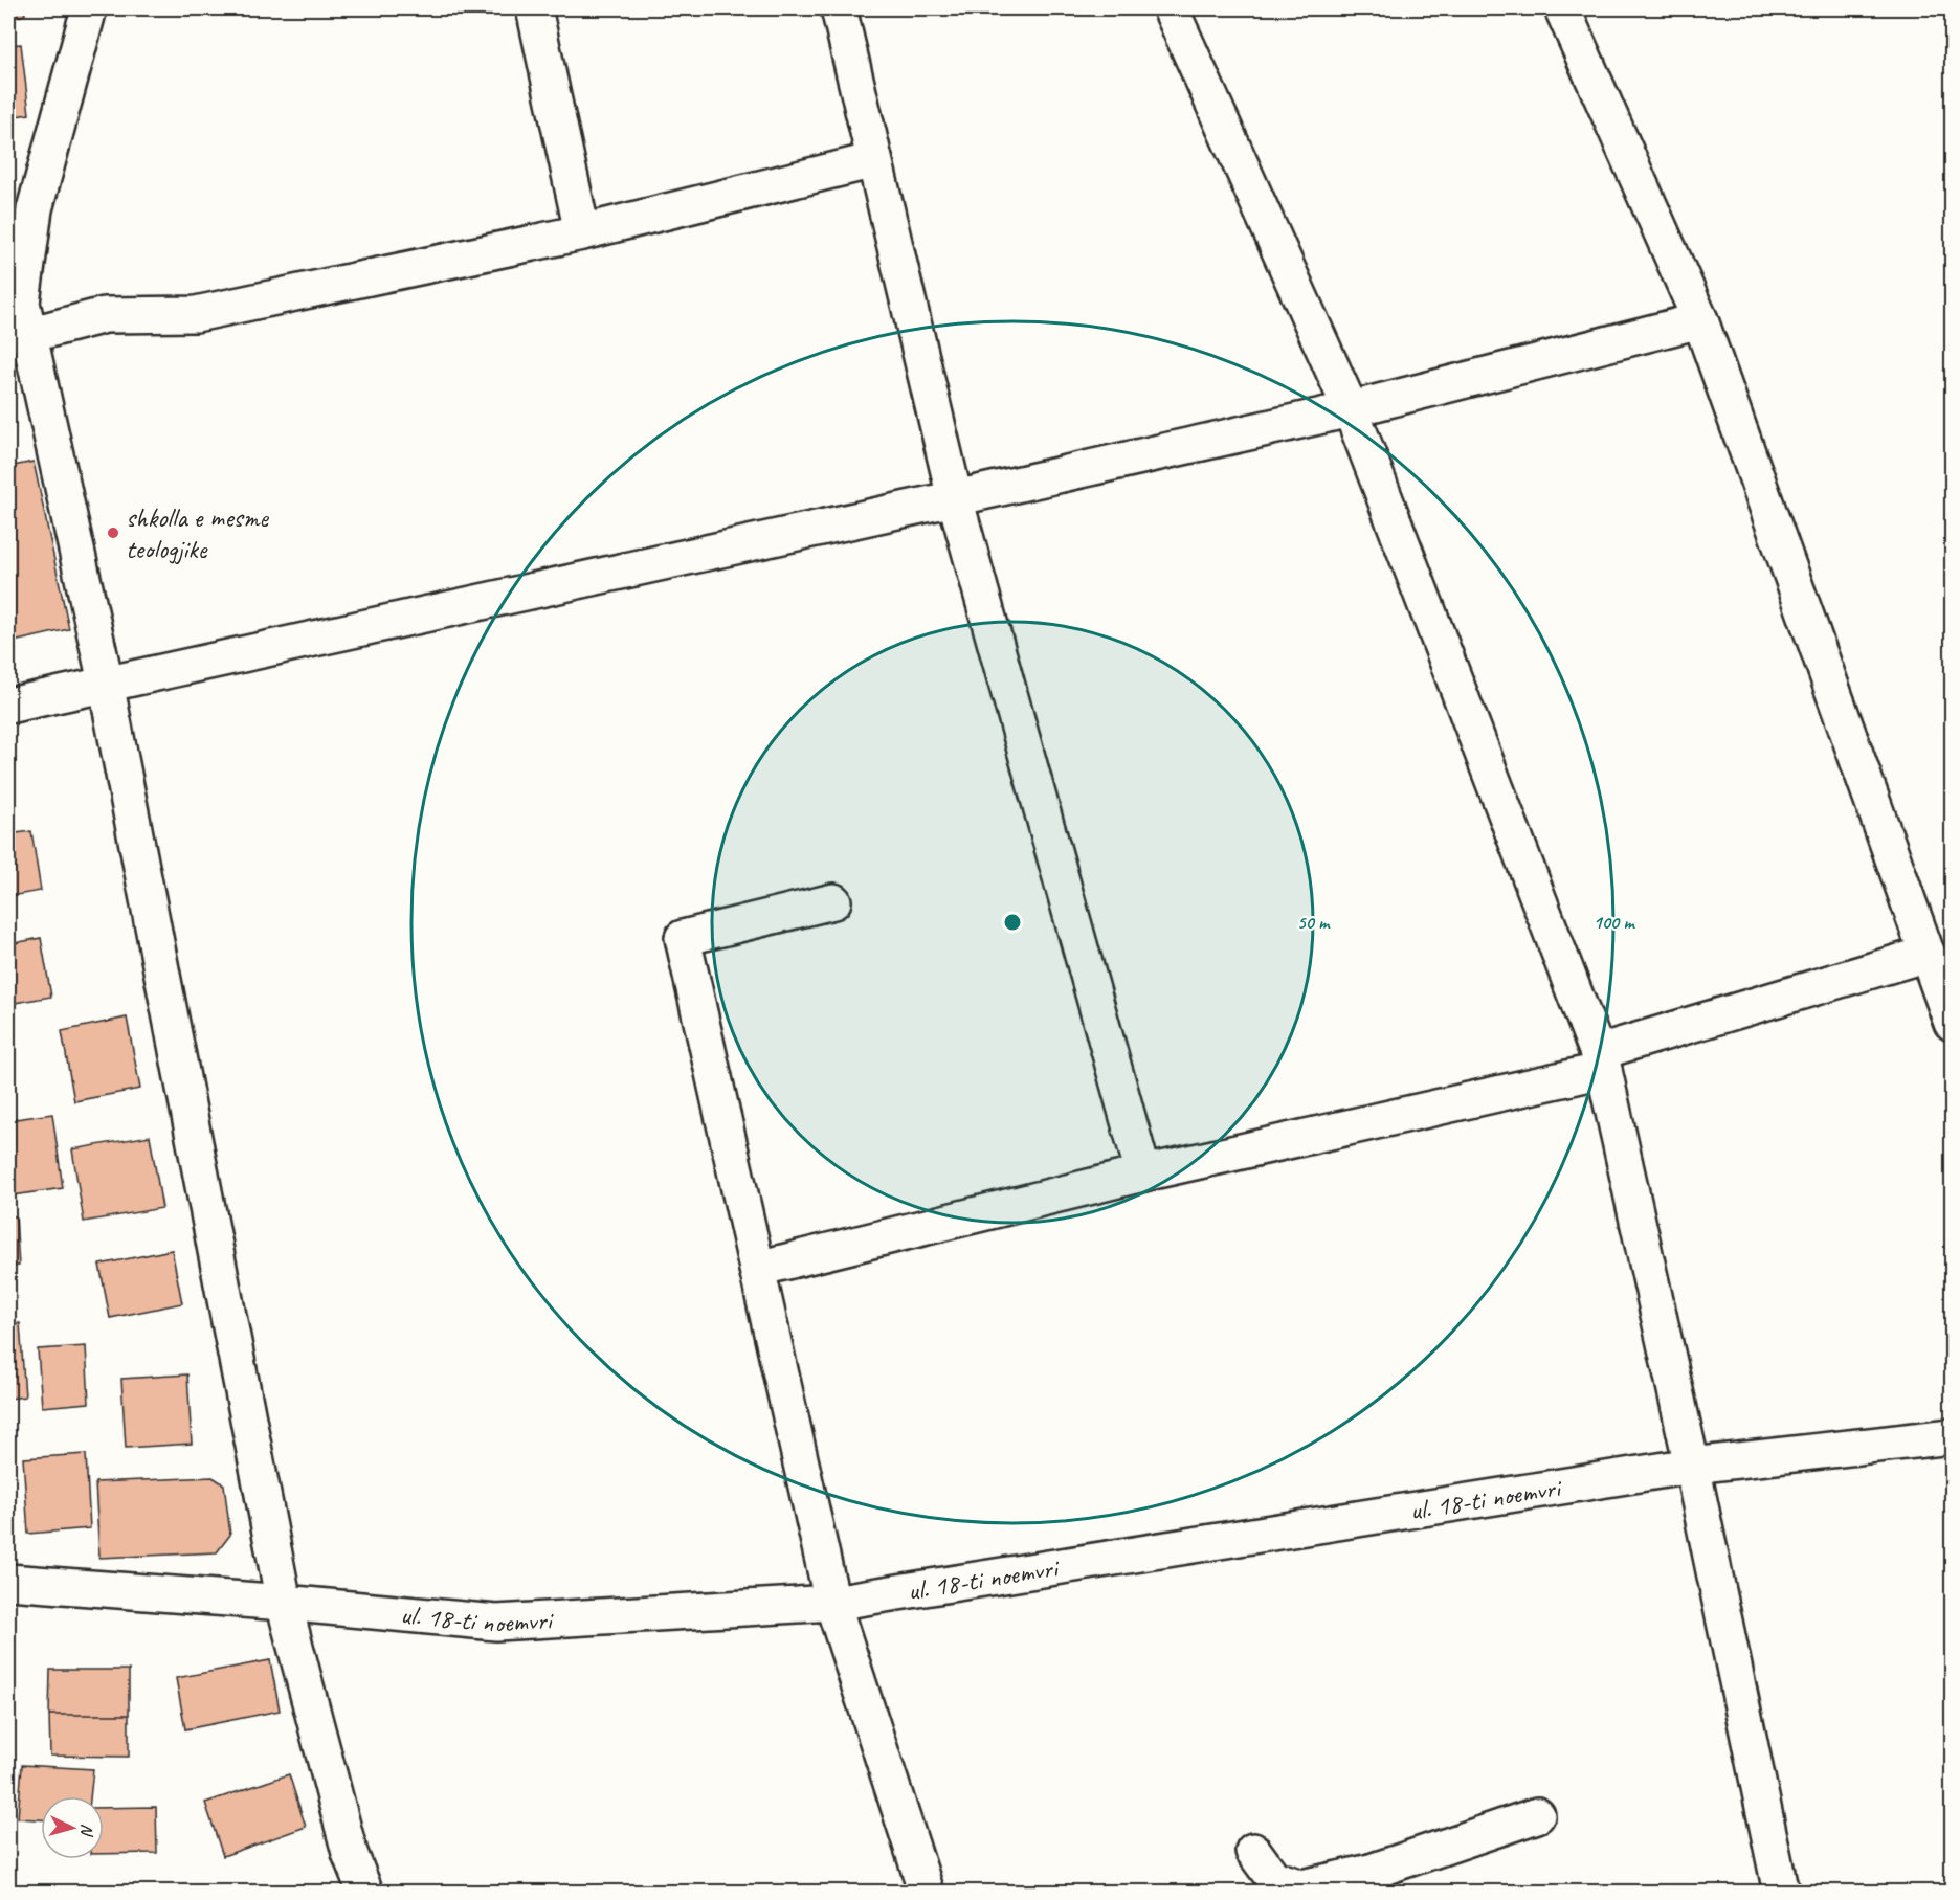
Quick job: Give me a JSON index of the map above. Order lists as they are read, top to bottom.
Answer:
{
  "streets": {
    "street": ["ul. 18-ti noemvri"]
  },
  "places": ["shkolla e mesme teologjike"],
  "north": "right",
  "rings": ["50 m", "100 m"]
}
